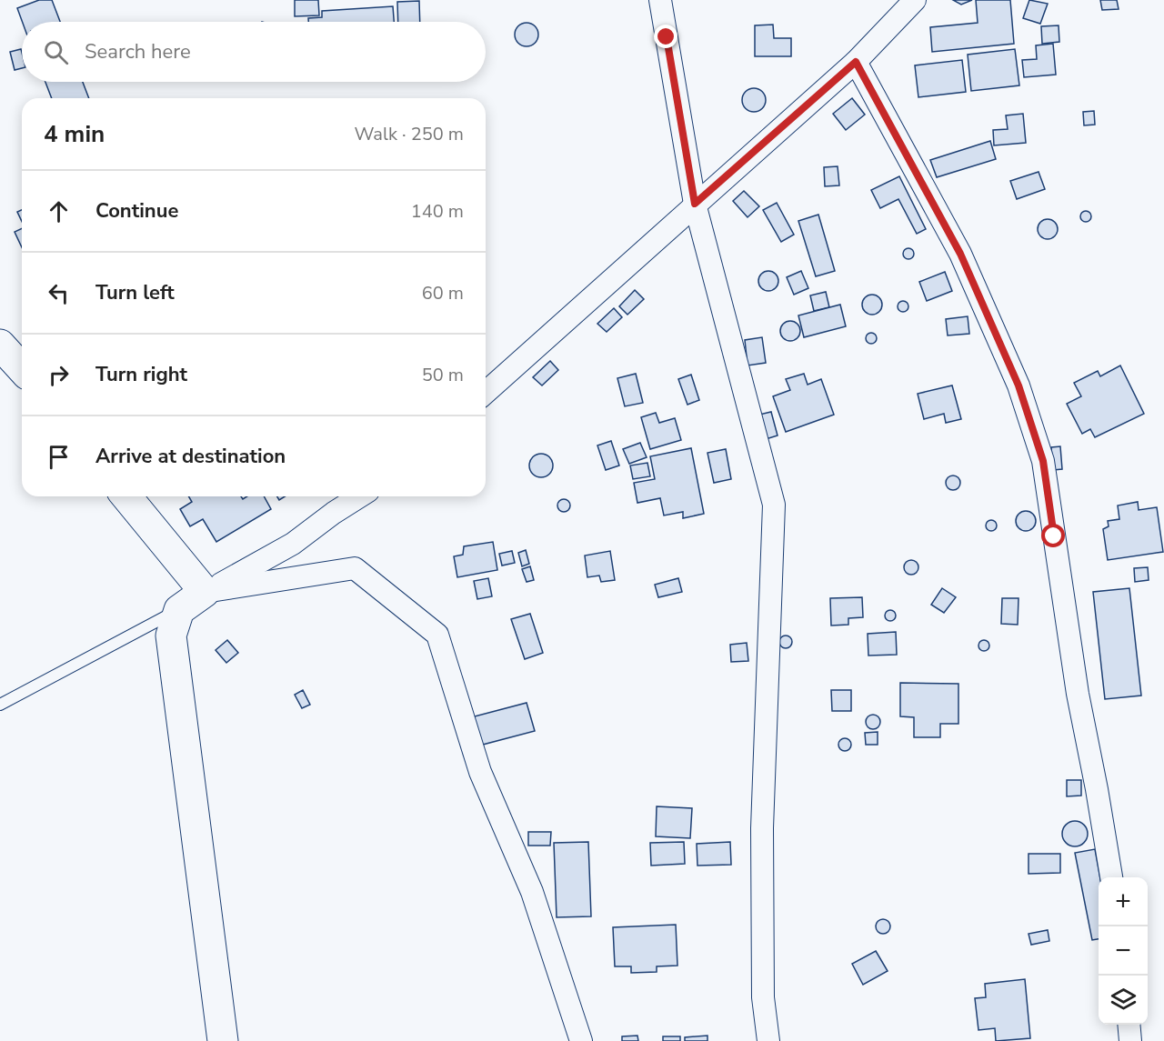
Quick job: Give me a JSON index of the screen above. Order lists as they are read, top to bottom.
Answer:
{
  "page": {
    "search": "Search here",
    "heading": ["4 min", "Walk · 250 m"],
    "list": [
      ["Continue", "140 m"],
      ["Turn left", "60 m"],
      ["Turn right", "50 m"],
      "Arrive at destination"
    ],
    "map_buttons": ["+", "−"]
  }
}
